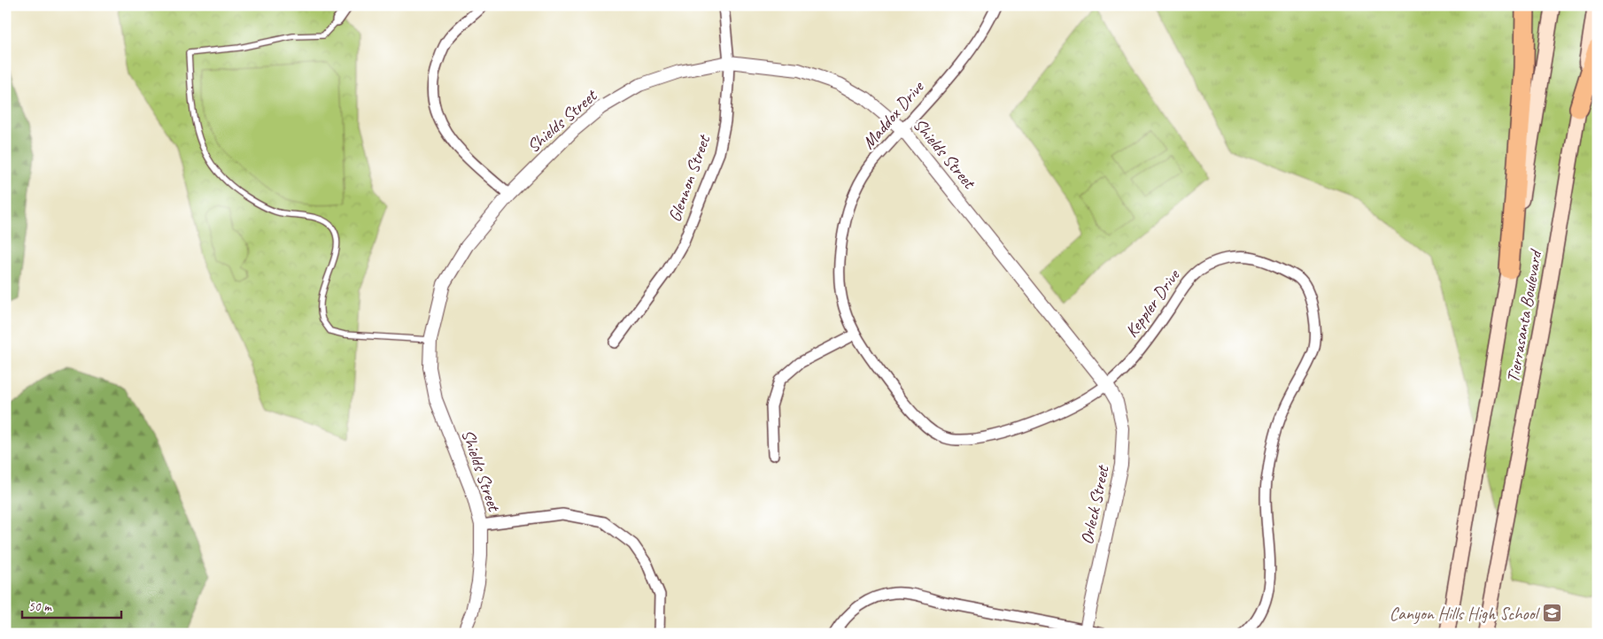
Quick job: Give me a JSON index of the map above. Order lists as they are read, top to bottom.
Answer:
{
  "streets": {
    "main road": ["Tierrasanta Boulevard"],
    "street": [
      "Maddox Drive",
      "Shields Street",
      "Glennon Street",
      "Keppler Drive",
      "Orleck Street"
    ]
  },
  "crossings": [
    ["Maddox Drive", "Shields Street"],
    ["Maddox Drive", "Keppler Drive"],
    ["Shields Street", "Glennon Street"],
    ["Shields Street", "Keppler Drive"],
    ["Shields Street", "Orleck Street"],
    ["Keppler Drive", "Orleck Street"]
  ],
  "places": {
    "school or university": ["Canyon Hills High School"]
  },
  "scale_bar": "50 m"
}
